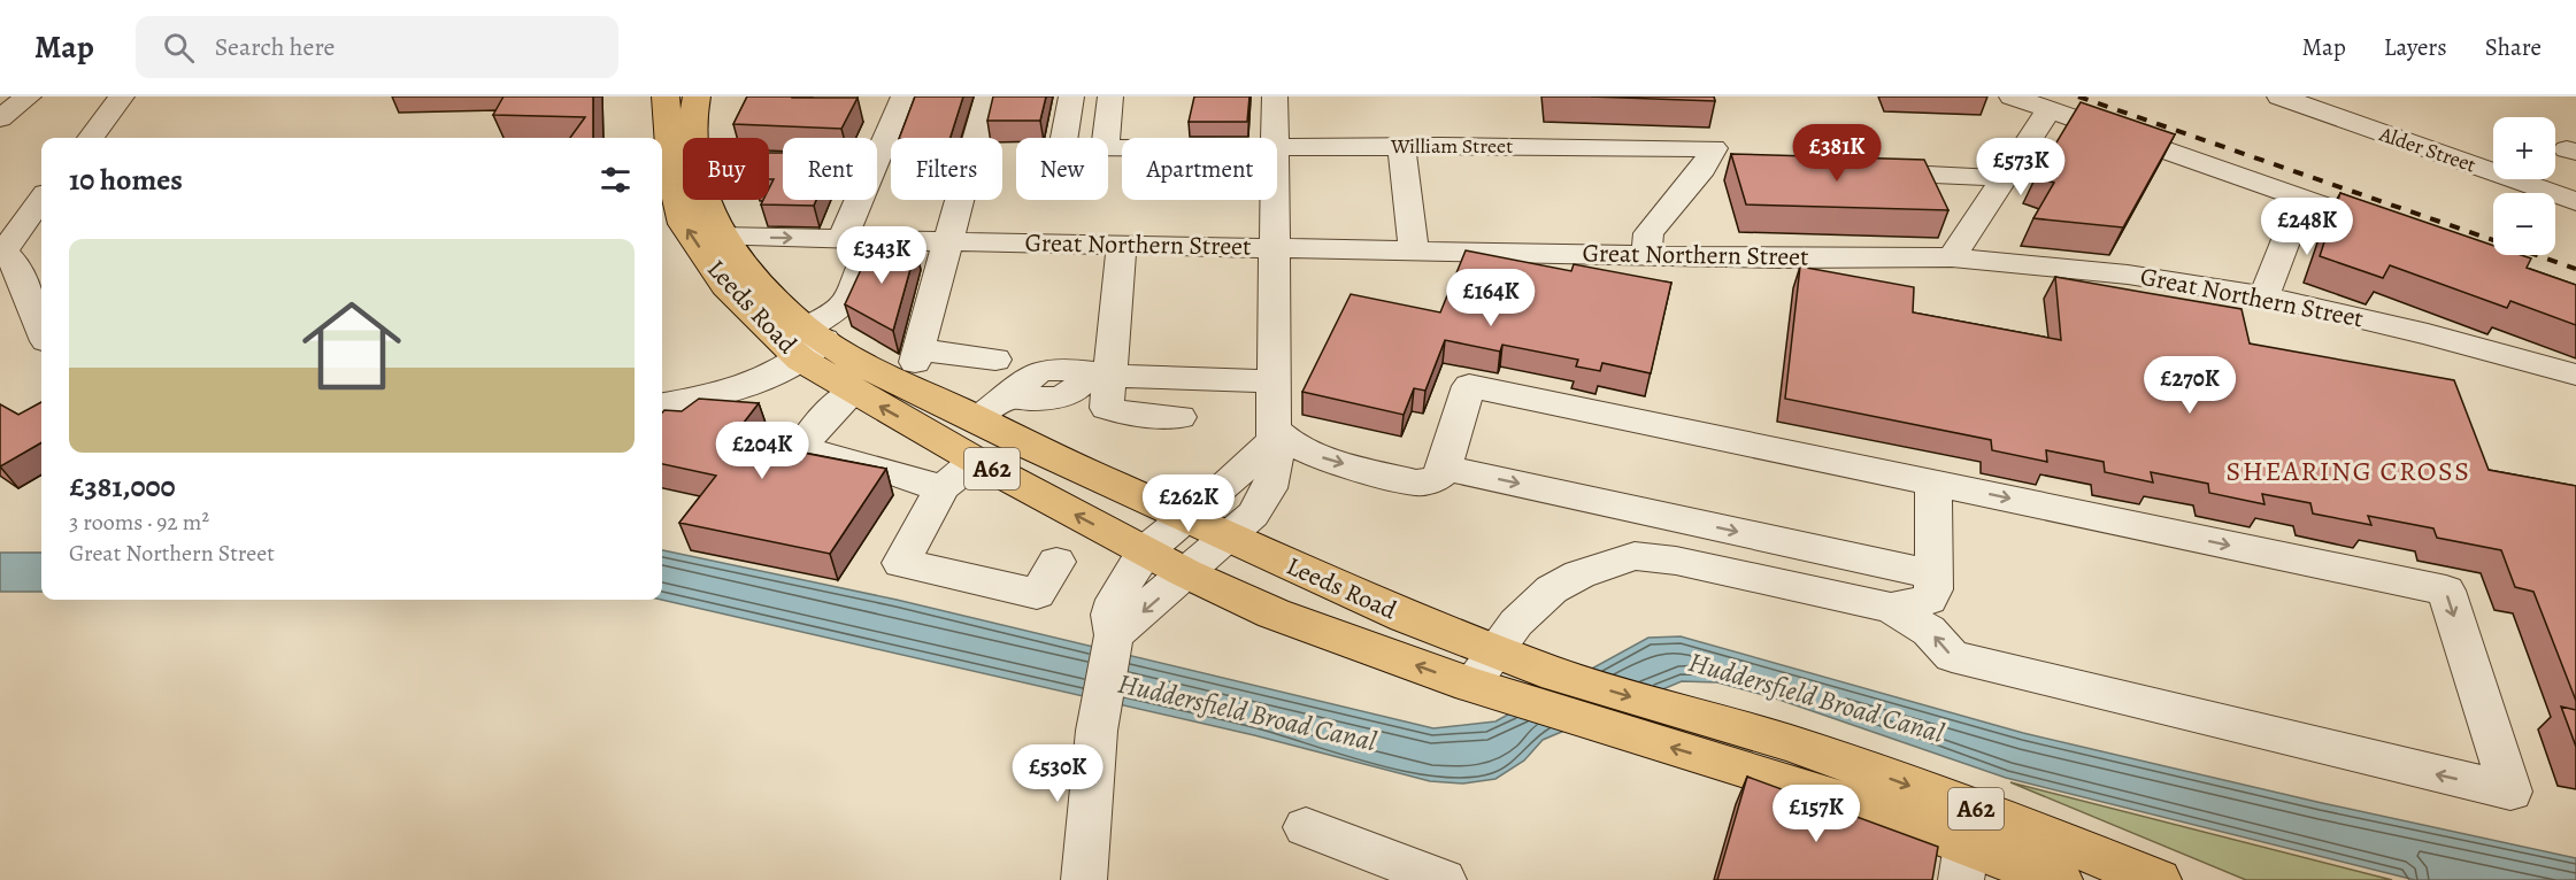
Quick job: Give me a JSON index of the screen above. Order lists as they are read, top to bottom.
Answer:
{
  "streets": {
    "main road": ["Leeds Road", "A62"],
    "street": ["William Street", "Alder Street", "Great Northern Street"]
  },
  "crossings": [
    ["William Street", "Great Northern Street"],
    ["Great Northern Street", "Leeds Road"]
  ],
  "districts": ["SHEARING CROSS"],
  "water": ["Huddersfield Broad Canal"],
  "page": {
    "header": "Map",
    "search": "Search here",
    "nav": ["Map", "Layers", "Share"],
    "map_buttons": ["+", "−"],
    "price": [
      "£381K",
      "£573K",
      "£248K",
      "£343K",
      "£164K",
      "£270K",
      "£204K",
      "£262K",
      "£530K",
      "£157K"
    ],
    "chip": [
      "Buy",
      "Rent",
      "Filters",
      "New",
      "Apartment"
    ],
    "heading": "10 homes",
    "list": [
      {
        "name": "£381,000",
        "note": "3 rooms · 92 m² · Great Northern Street"
      }
    ]
  }
}
